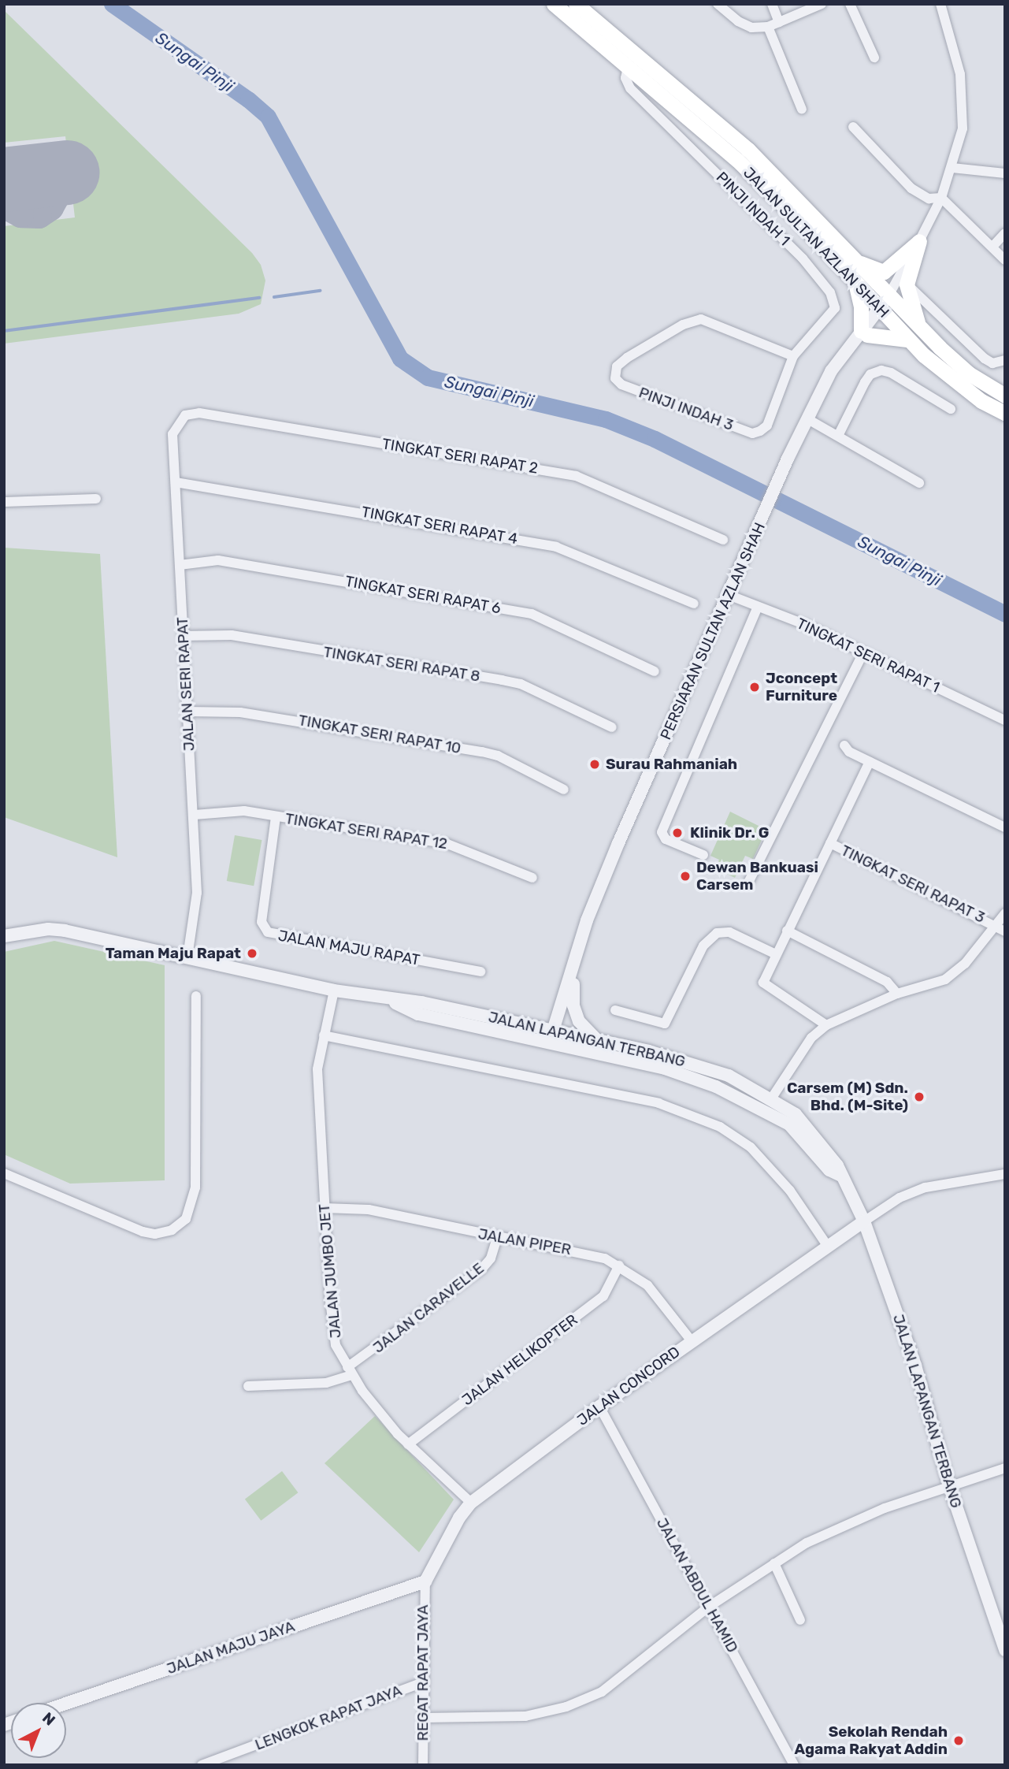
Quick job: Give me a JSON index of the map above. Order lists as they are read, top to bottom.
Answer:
{
  "streets": {
    "main road": ["JALAN SULTAN AZLAN SHAH"],
    "street": [
      "PINJI INDAH 1",
      "PINJI INDAH 3",
      "TINGKAT SERI RAPAT 2",
      "TINGKAT SERI RAPAT 4",
      "TINGKAT SERI RAPAT 6",
      "PERSIARAN SULTAN AZLAN SHAH",
      "TINGKAT SERI RAPAT 1",
      "TINGKAT SERI RAPAT 8",
      "JALAN SERI RAPAT",
      "TINGKAT SERI RAPAT 10",
      "TINGKAT SERI RAPAT 12",
      "TINGKAT SERI RAPAT 3",
      "JALAN MAJU RAPAT",
      "JALAN LAPANGAN TERBANG",
      "JALAN PIPER",
      "JALAN JUMBO JET",
      "JALAN CARAVELLE",
      "JALAN HELIKOPTER",
      "JALAN CONCORD",
      "JALAN ABDUL HAMID",
      "JALAN MAJU JAYA",
      "REGAT RAPAT JAYA",
      "LENGKOK RAPAT JAYA"
    ]
  },
  "crossings": [
    ["PINJI INDAH 1", "JALAN SULTAN AZLAN SHAH"],
    ["PINJI INDAH 1", "PINJI INDAH 3"],
    ["JALAN SULTAN AZLAN SHAH", "PERSIARAN SULTAN AZLAN SHAH"],
    ["TINGKAT SERI RAPAT 2", "JALAN SERI RAPAT"],
    ["TINGKAT SERI RAPAT 4", "JALAN SERI RAPAT"],
    ["TINGKAT SERI RAPAT 6", "JALAN SERI RAPAT"],
    ["PERSIARAN SULTAN AZLAN SHAH", "TINGKAT SERI RAPAT 1"],
    ["PERSIARAN SULTAN AZLAN SHAH", "JALAN LAPANGAN TERBANG"],
    ["TINGKAT SERI RAPAT 8", "JALAN SERI RAPAT"],
    ["JALAN SERI RAPAT", "TINGKAT SERI RAPAT 10"],
    ["JALAN SERI RAPAT", "TINGKAT SERI RAPAT 12"],
    ["JALAN SERI RAPAT", "JALAN LAPANGAN TERBANG"],
    ["TINGKAT SERI RAPAT 12", "JALAN MAJU RAPAT"],
    ["JALAN LAPANGAN TERBANG", "JALAN JUMBO JET"],
    ["JALAN LAPANGAN TERBANG", "JALAN CONCORD"],
    ["JALAN PIPER", "JALAN JUMBO JET"],
    ["JALAN PIPER", "JALAN CARAVELLE"],
    ["JALAN PIPER", "JALAN HELIKOPTER"],
    ["JALAN PIPER", "JALAN CONCORD"],
    ["JALAN JUMBO JET", "JALAN CARAVELLE"],
    ["JALAN JUMBO JET", "JALAN HELIKOPTER"],
    ["JALAN JUMBO JET", "JALAN CONCORD"],
    ["JALAN CONCORD", "JALAN ABDUL HAMID"],
    ["JALAN CONCORD", "JALAN MAJU JAYA"],
    ["JALAN CONCORD", "REGAT RAPAT JAYA"],
    ["JALAN MAJU JAYA", "REGAT RAPAT JAYA"],
    ["REGAT RAPAT JAYA", "LENGKOK RAPAT JAYA"]
  ],
  "water": ["Sungai Pinji"],
  "places": [
    "Jconcept Furniture",
    "Surau Rahmaniah",
    "Klinik Dr. G",
    "Dewan Bankuasi Carsem",
    "Taman Maju Rapat",
    "Carsem (M) Sdn. Bhd. (M-Site)",
    "Sekolah Rendah Agama Rakyat Addin"
  ],
  "north": "top right"
}
